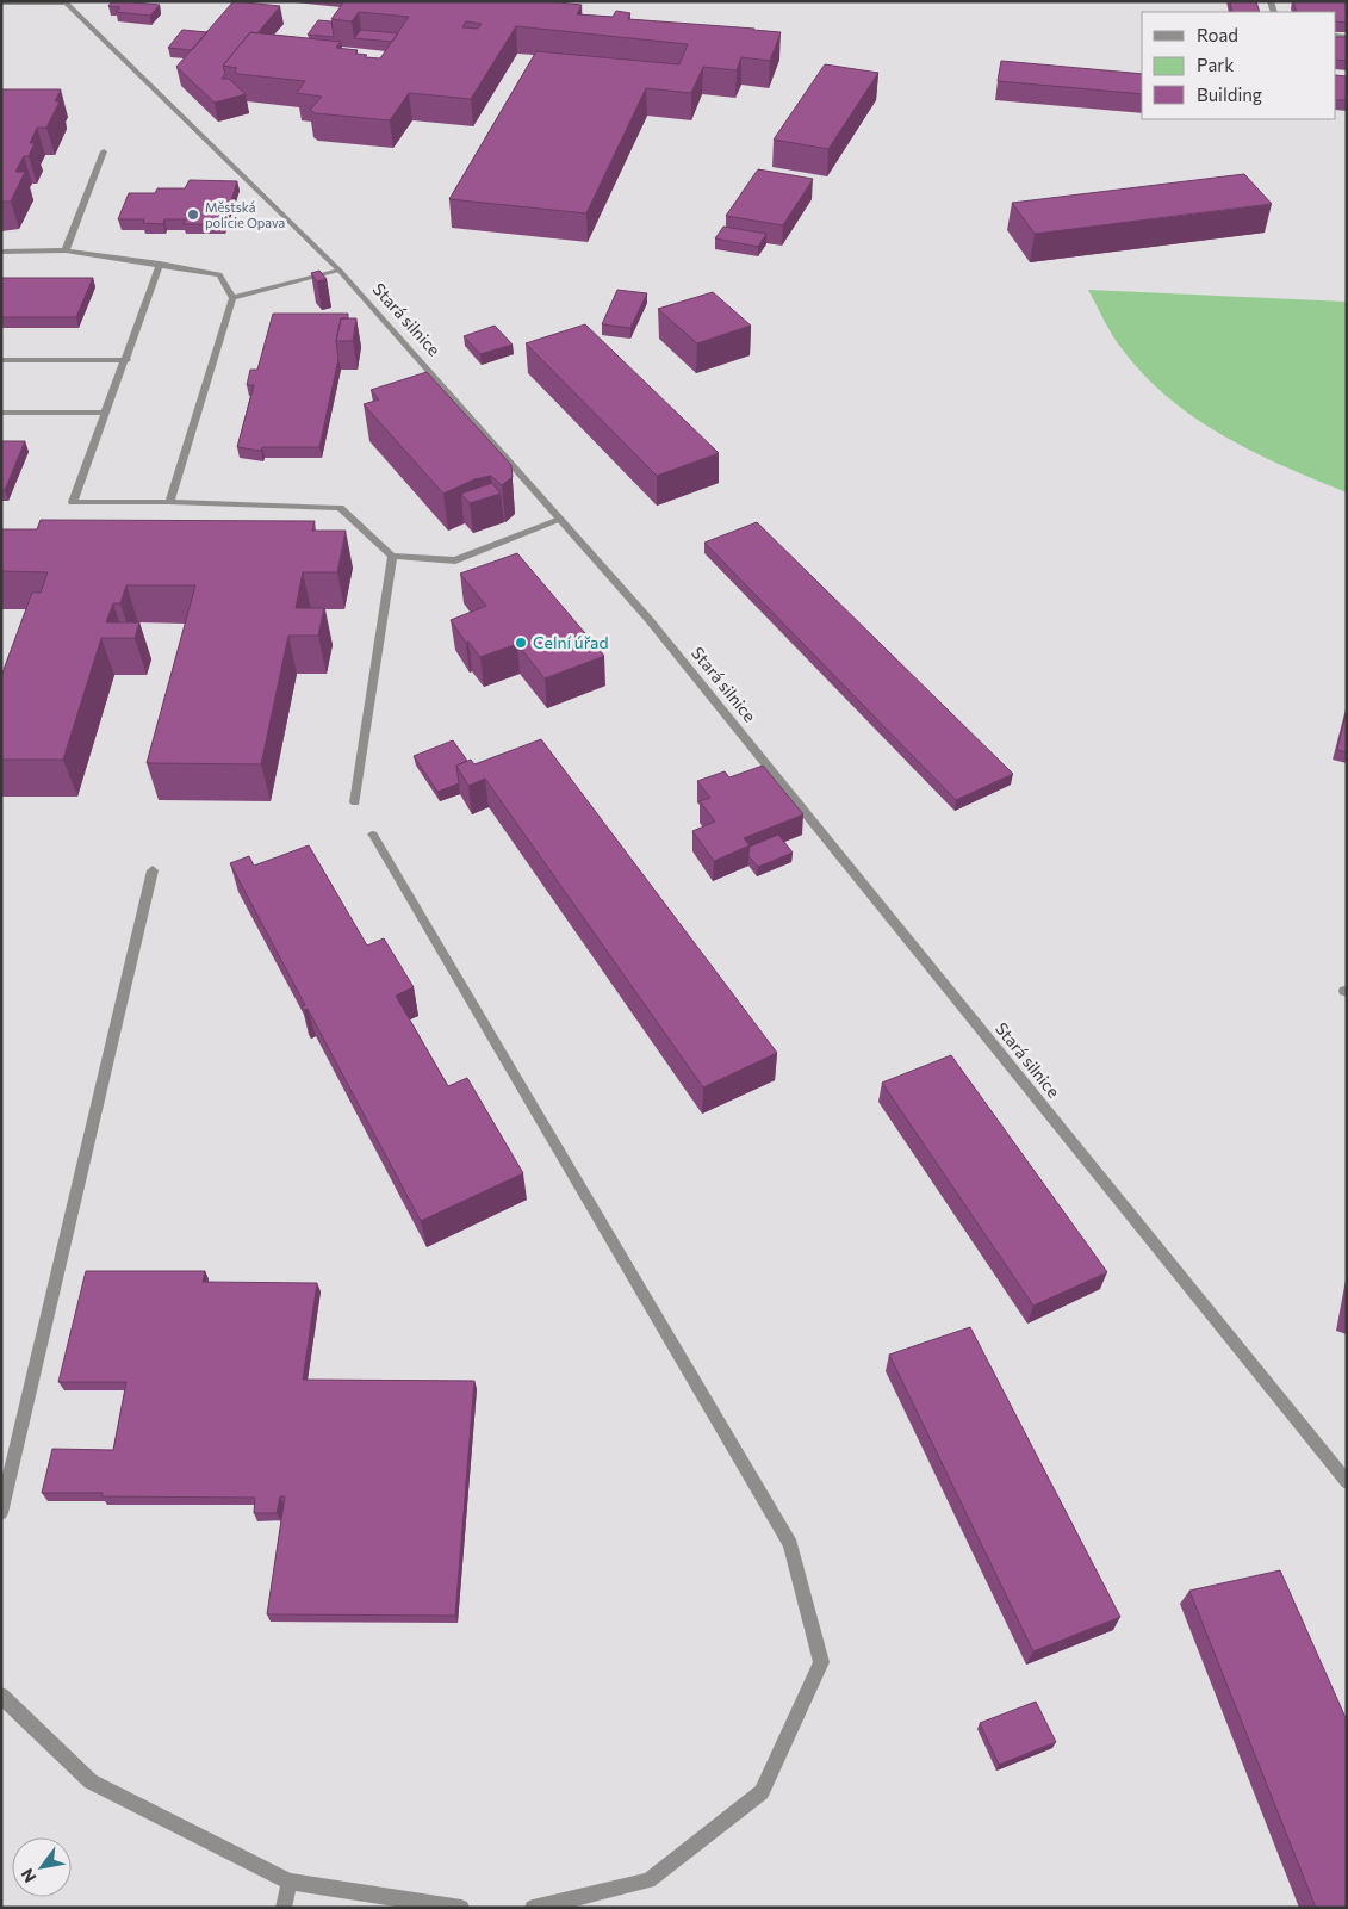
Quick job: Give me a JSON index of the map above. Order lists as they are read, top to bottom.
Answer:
{
  "streets": {
    "street": ["Stará silnice"]
  },
  "places": ["Městská policie Opava", "Celní úřad"],
  "legend": ["Road", "Park", "Building"],
  "north": "bottom left"
}
